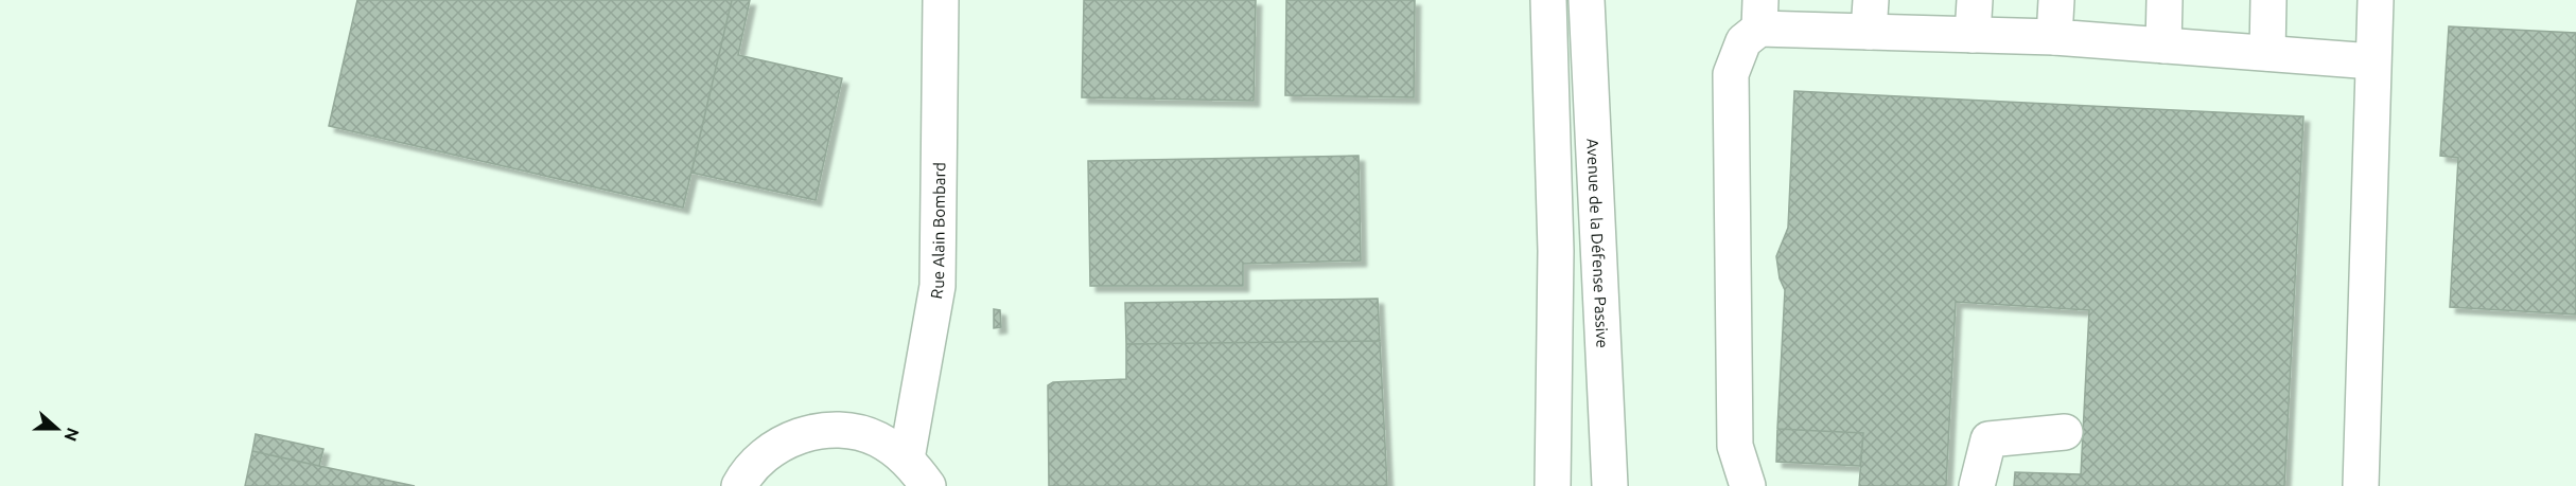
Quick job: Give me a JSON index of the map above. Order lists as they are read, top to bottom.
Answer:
{
  "streets": {
    "main road": ["Rue Alain Bombard", "Avenue de la Défense Passive"]
  },
  "north": "right"
}
